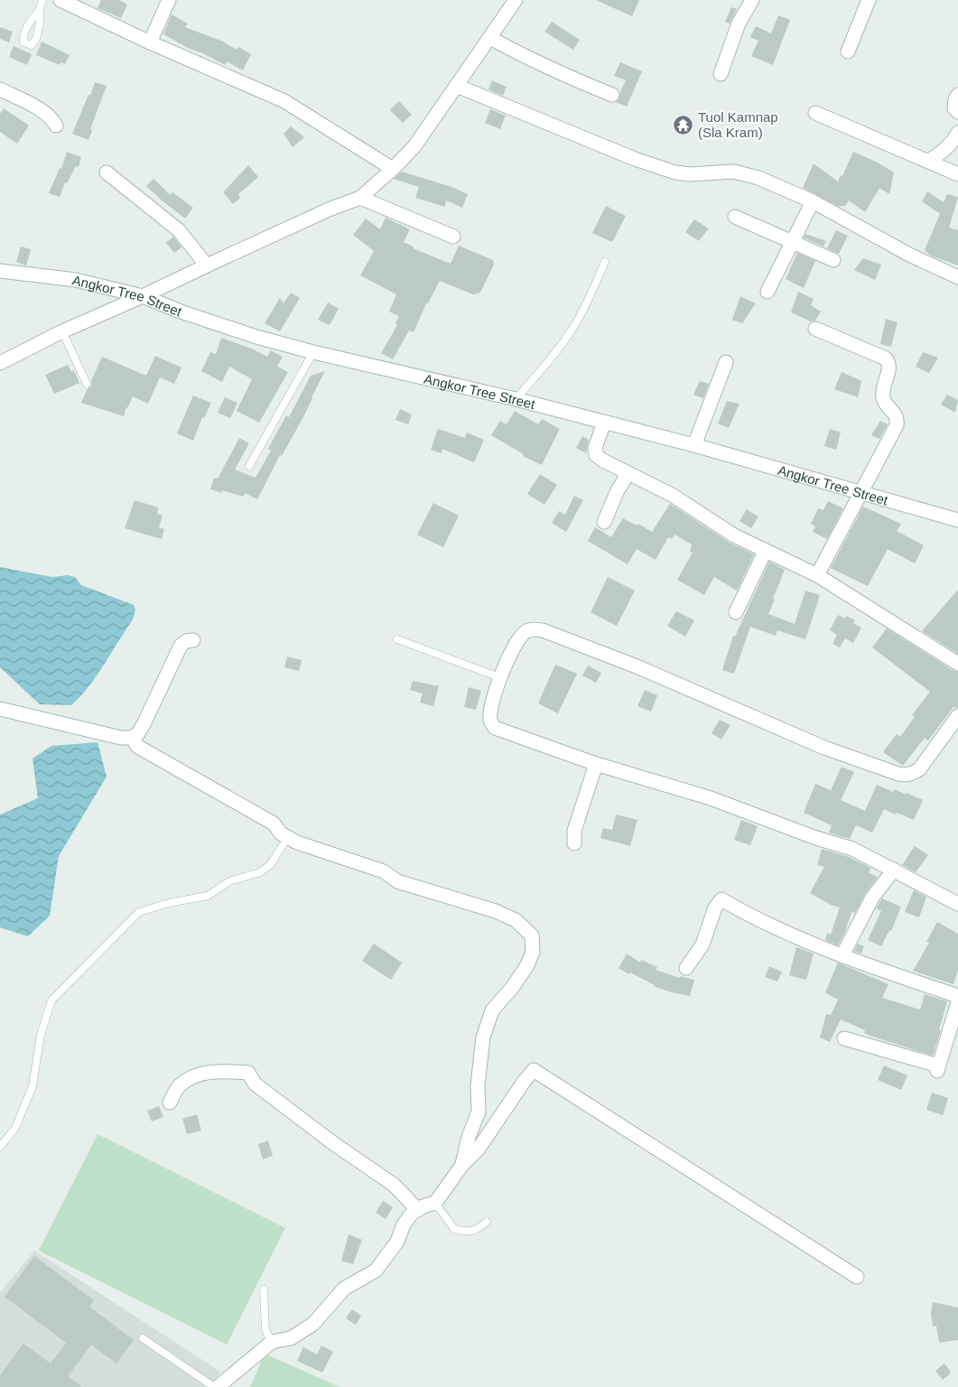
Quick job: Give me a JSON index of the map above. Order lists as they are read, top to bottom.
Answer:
{
  "streets": {
    "street": ["Angkor Tree Street"]
  },
  "places": {
    "temple": ["Tuol Kamnap (Sla Kram)"]
  }
}
